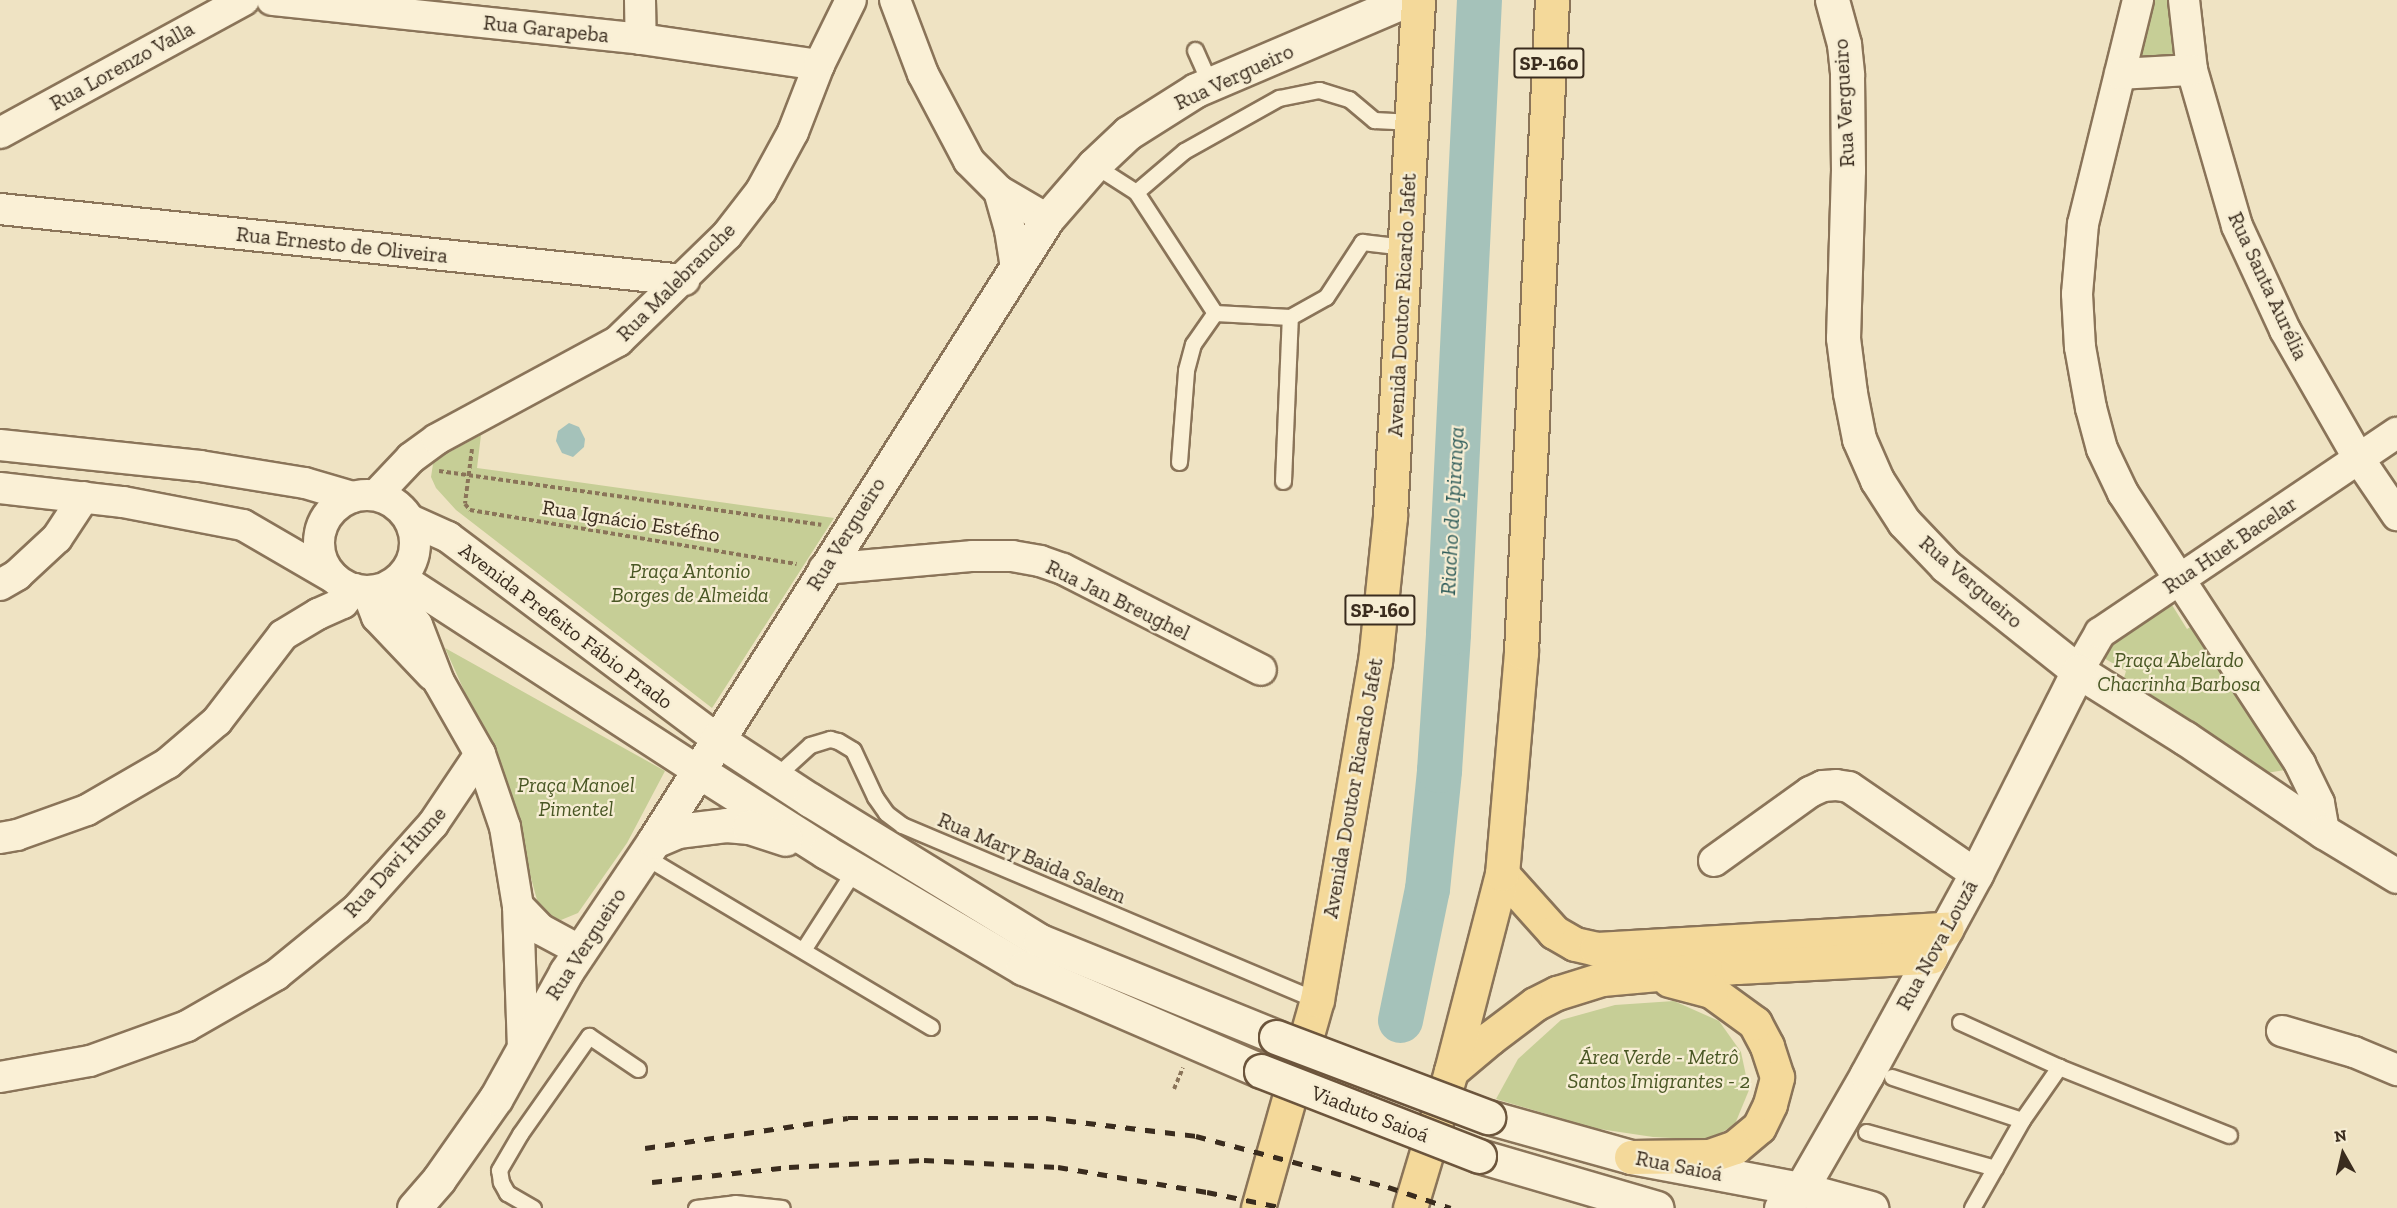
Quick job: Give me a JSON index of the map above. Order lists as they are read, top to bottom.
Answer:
{
  "streets": {
    "main road": [
      "SP-160",
      "Rua Vergueiro",
      "Avenida Doutor Ricardo Jafet",
      "Rua Nova Louzã",
      "Viaduto Saioá",
      "Rua Saioá"
    ],
    "street": [
      "Rua Garapeba",
      "Rua Lorenzo Valla",
      "Rua Ernesto de Oliveira",
      "Rua Malebranche",
      "Rua Santa Aurélia",
      "Rua Huet Bacelar",
      "Rua Jan Breughel",
      "Avenida Prefeito Fábio Prado",
      "Rua Davi Hume"
    ],
    "lane": ["Rua Mary Baida Salem"],
    "path": ["Rua Ignácio Estéfno"]
  },
  "crossings": [
    ["Rua Garapeba", "Rua Malebranche"],
    ["Rua Vergueiro", "Rua Ignácio Estéfno"],
    ["Rua Vergueiro", "Rua Huet Bacelar"],
    ["Rua Vergueiro", "Rua Jan Breughel"],
    ["Rua Vergueiro", "Avenida Prefeito Fábio Prado"],
    ["Rua Vergueiro", "Rua Nova Louzã"],
    ["Rua Vergueiro", "Viaduto Saioá"],
    ["Rua Ernesto de Oliveira", "Rua Malebranche"],
    ["Rua Malebranche", "Avenida Prefeito Fábio Prado"],
    ["Rua Santa Aurélia", "Rua Huet Bacelar"],
    ["Avenida Doutor Ricardo Jafet", "Rua Mary Baida Salem"],
    ["Rua Ignácio Estéfno", "Rua Jan Breughel"],
    ["Rua Huet Bacelar", "Rua Nova Louzã"],
    ["Avenida Prefeito Fábio Prado", "Viaduto Saioá"],
    ["Rua Mary Baida Salem", "Viaduto Saioá"],
    ["Rua Nova Louzã", "Rua Saioá"],
    ["Viaduto Saioá", "Rua Saioá"]
  ],
  "water": ["Riacho do Ipiranga"],
  "parks": [
    "Praça Antonio Borges de Almeida",
    "Praça Abelardo Chacrinha Barbosa",
    "Praça Manoel Pimentel",
    "Área Verde - Metrô Santos Imigrantes - 2"
  ],
  "north": "top"
}
